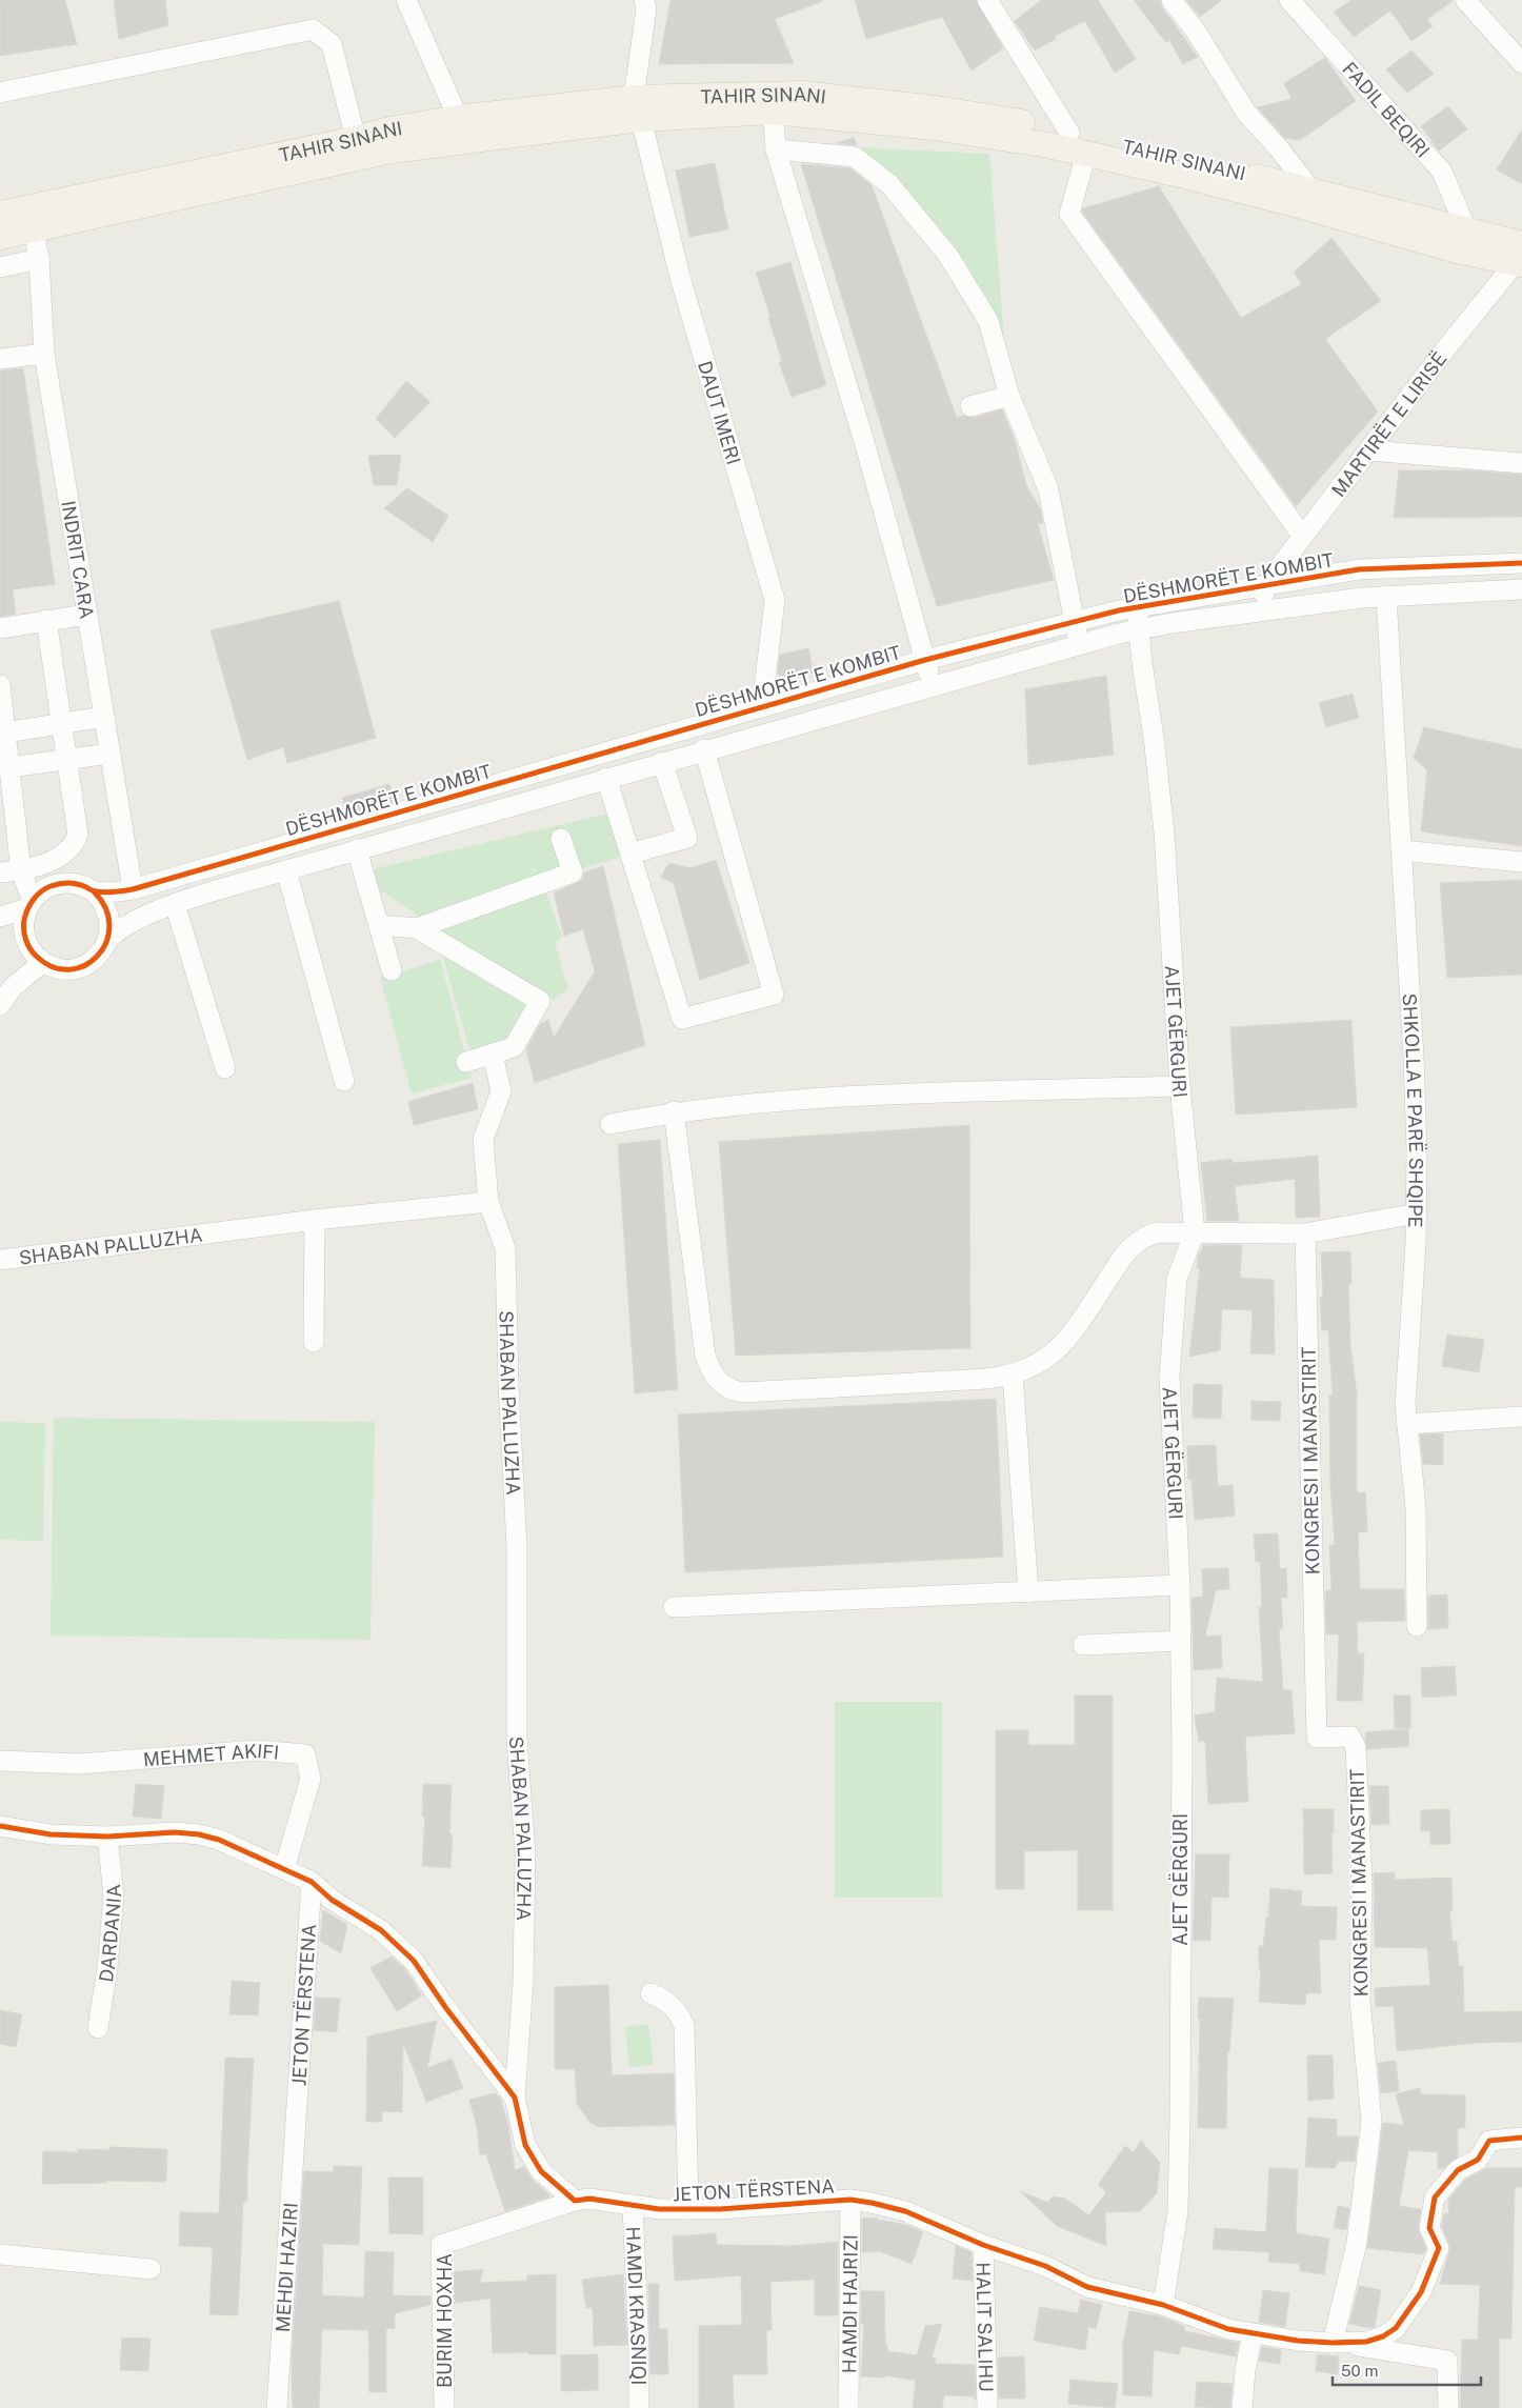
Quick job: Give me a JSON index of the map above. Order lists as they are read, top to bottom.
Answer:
{
  "streets": {
    "main road": ["TAHIR SINANI"],
    "street": [
      "FADIL BEQIRI",
      "DAUT IMERI",
      "MARTIRËT E LIRISË",
      "INDRIT CARA",
      "DËSHMORËT E KOMBIT",
      "AJET GËRGURI",
      "SHKOLLA E PARË SHQIPE",
      "SHABAN PALLUZHA",
      "KONGRESI I MANASTIRIT",
      "MEHMET AKIFI",
      "DARDANIA",
      "JETON TËRSTENA",
      "MEHDI HAZIRI",
      "HAMDI HAJRIZI",
      "HAMDI KRASNIQI",
      "BURIM HOXHA",
      "HALIT SALIHU"
    ]
  },
  "crossings": [
    ["TAHIR SINANI", "FADIL BEQIRI"],
    ["TAHIR SINANI", "DAUT IMERI"],
    ["TAHIR SINANI", "MARTIRËT E LIRISË"],
    ["TAHIR SINANI", "INDRIT CARA"],
    ["DAUT IMERI", "DËSHMORËT E KOMBIT"],
    ["MARTIRËT E LIRISË", "DËSHMORËT E KOMBIT"],
    ["INDRIT CARA", "DËSHMORËT E KOMBIT"],
    ["DËSHMORËT E KOMBIT", "AJET GËRGURI"],
    ["DËSHMORËT E KOMBIT", "SHKOLLA E PARË SHQIPE"],
    ["AJET GËRGURI", "JETON TËRSTENA"],
    ["KONGRESI I MANASTIRIT", "JETON TËRSTENA"],
    ["JETON TËRSTENA", "MEHDI HAZIRI"],
    ["JETON TËRSTENA", "HAMDI HAJRIZI"],
    ["JETON TËRSTENA", "HAMDI KRASNIQI"],
    ["JETON TËRSTENA", "BURIM HOXHA"],
    ["JETON TËRSTENA", "HALIT SALIHU"]
  ],
  "scale_bar": "50 m"
}
